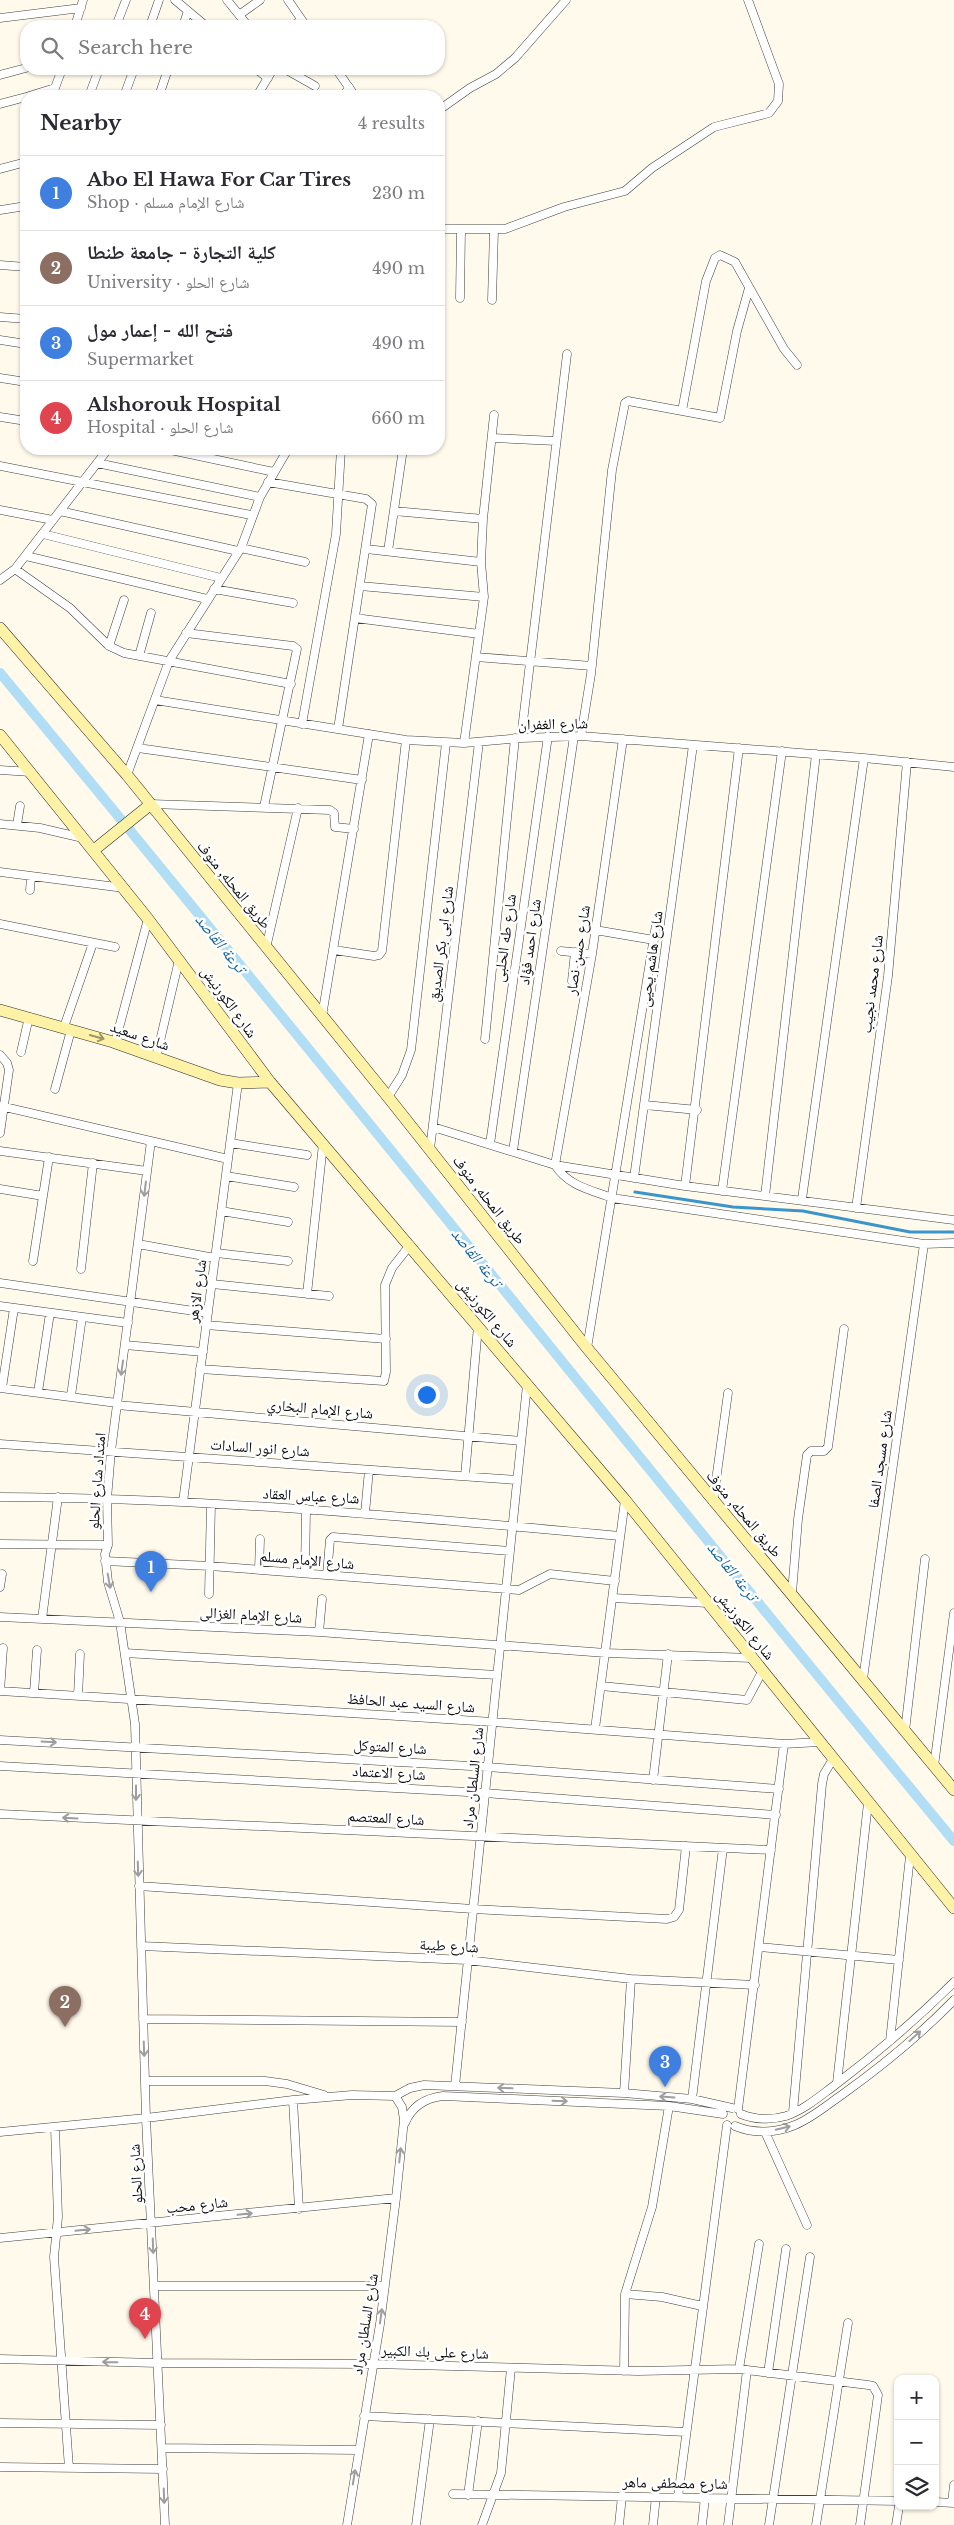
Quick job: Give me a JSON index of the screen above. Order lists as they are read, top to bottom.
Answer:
{
  "streets": {
    "main road": ["طريق المحله, منوف", "شارع الكورنيش", "شارع سعيد"],
    "street": [
      "شارع الغفران",
      "شارع طه الحلبى",
      "شارع احمد فؤاد",
      "شارع ابى بكر الصديق",
      "شارع حسن نصار",
      "شارع هاشم يحيى",
      "شارع محمد نجيب",
      "شارع الازهر",
      "شارع الإمام البخاري",
      "شارع انور السادات",
      "شارع مسجد الصفا",
      "امتداد شارع الحلو",
      "شارع عباس العقاد",
      "شارع الإمام مسلم",
      "شارع الإمام الغزالى",
      "شارع السيد عبد الحافظ",
      "شارع المتوكل",
      "شارع الاعتماد",
      "شارع السلطان مراد",
      "شارع المعتصم",
      "شارع طيبة",
      "شارع الحلو",
      "شارع محب",
      "شارع على بك الكبير",
      "شارع مصطفى ماهر"
    ]
  },
  "crossings": [
    ["شارع الغفران", "شارع طه الحلبى"],
    ["شارع الغفران", "شارع احمد فؤاد"],
    ["شارع الغفران", "شارع ابى بكر الصديق"],
    ["شارع الغفران", "شارع حسن نصار"],
    ["شارع الغفران", "شارع هاشم يحيى"],
    ["شارع الغفران", "شارع محمد نجيب"],
    ["طريق المحله, منوف", "شارع ابى بكر الصديق"],
    ["طريق المحله, منوف", "شارع مسجد الصفا"],
    ["شارع الكورنيش", "شارع سعيد"],
    ["شارع الكورنيش", "شارع الإمام الغزالى"],
    ["شارع الكورنيش", "شارع السيد عبد الحافظ"],
    ["شارع الكورنيش", "شارع السلطان مراد"],
    ["شارع سعيد", "شارع الازهر"],
    ["شارع الازهر", "شارع الإمام البخاري"],
    ["شارع الازهر", "شارع انور السادات"],
    ["شارع الازهر", "شارع عباس العقاد"],
    ["شارع الإمام البخاري", "امتداد شارع الحلو"],
    ["شارع الإمام البخاري", "شارع السلطان مراد"],
    ["شارع انور السادات", "امتداد شارع الحلو"],
    ["شارع انور السادات", "شارع السلطان مراد"],
    ["امتداد شارع الحلو", "شارع عباس العقاد"],
    ["امتداد شارع الحلو", "شارع الإمام مسلم"],
    ["امتداد شارع الحلو", "شارع الإمام الغزالى"],
    ["امتداد شارع الحلو", "شارع السيد عبد الحافظ"],
    ["امتداد شارع الحلو", "شارع المتوكل"],
    ["امتداد شارع الحلو", "شارع الاعتماد"],
    ["امتداد شارع الحلو", "شارع المعتصم"],
    ["امتداد شارع الحلو", "شارع الحلو"],
    ["شارع عباس العقاد", "شارع السلطان مراد"],
    ["شارع الإمام مسلم", "شارع السلطان مراد"],
    ["شارع الإمام الغزالى", "شارع السلطان مراد"],
    ["شارع السيد عبد الحافظ", "شارع السلطان مراد"],
    ["شارع المتوكل", "شارع السلطان مراد"],
    ["شارع الاعتماد", "شارع السلطان مراد"],
    ["شارع السلطان مراد", "شارع المعتصم"],
    ["شارع السلطان مراد", "شارع طيبة"],
    ["شارع السلطان مراد", "شارع محب"],
    ["شارع السلطان مراد", "شارع على بك الكبير"],
    ["شارع المعتصم", "شارع الحلو"],
    ["شارع طيبة", "شارع الحلو"],
    ["شارع الحلو", "شارع محب"],
    ["شارع الحلو", "شارع على بك الكبير"],
    ["شارع على بك الكبير", "شارع مصطفى ماهر"]
  ],
  "one_way": ["شارع محب"],
  "water": ["ترعة القاصد"],
  "page": {
    "search": "Search here",
    "heading": ["Nearby", "4 results"],
    "list": [
      {
        "mark": "1",
        "name": "Abo El Hawa For Car Tires",
        "note": "Shop · شارع الإمام مسلم",
        "value": "230 m"
      },
      {
        "mark": "2",
        "name": "كلية التجارة - جامعة طنطا",
        "note": "University · شارع الحلو",
        "value": "490 m"
      },
      {
        "mark": "3",
        "name": "فتح الله - إعمار مول",
        "note": "Supermarket",
        "value": "490 m"
      },
      {
        "mark": "4",
        "name": "Alshorouk Hospital",
        "note": "Hospital · شارع الحلو",
        "value": "660 m"
      }
    ],
    "pins": [
      "1",
      "2",
      "3",
      "4"
    ],
    "map_buttons": ["+", "−"]
  }
}
